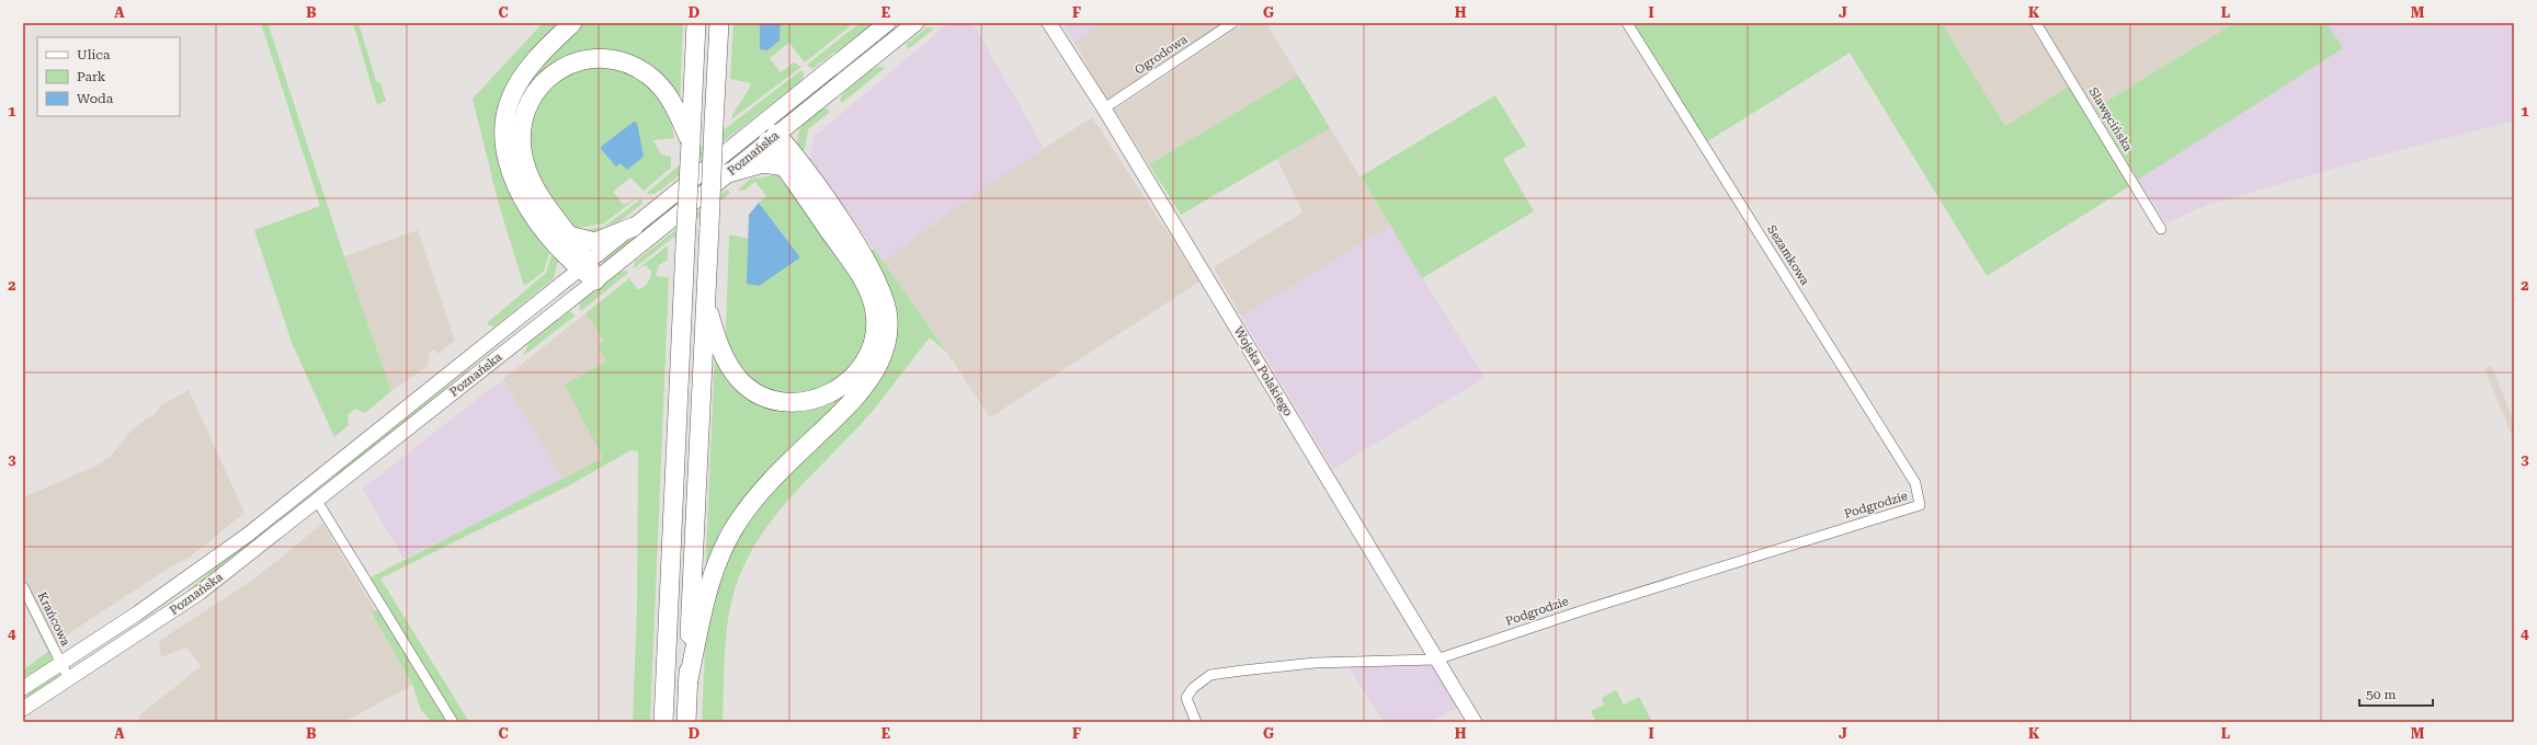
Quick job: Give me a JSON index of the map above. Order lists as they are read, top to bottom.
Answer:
{
  "streets": {
    "main road": ["Poznańska", "Wojska Polskiego"],
    "street": [
      "Ogrodowa",
      "Sławęcińska",
      "Sezamkowa",
      "Podgrodzie",
      "Krańcowa"
    ]
  },
  "crossings": [
    ["Ogrodowa", "Wojska Polskiego"],
    ["Poznańska", "Krańcowa"],
    ["Sezamkowa", "Podgrodzie"],
    ["Wojska Polskiego", "Podgrodzie"]
  ],
  "legend": ["Ulica", "Park", "Woda"],
  "scale_bar": "50 m",
  "grid": {
    "columns": [
      "A",
      "B",
      "C",
      "D",
      "E",
      "F",
      "G",
      "H",
      "I",
      "J",
      "K",
      "L",
      "M"
    ],
    "rows": [
      "1",
      "2",
      "3",
      "4"
    ]
  }
}
